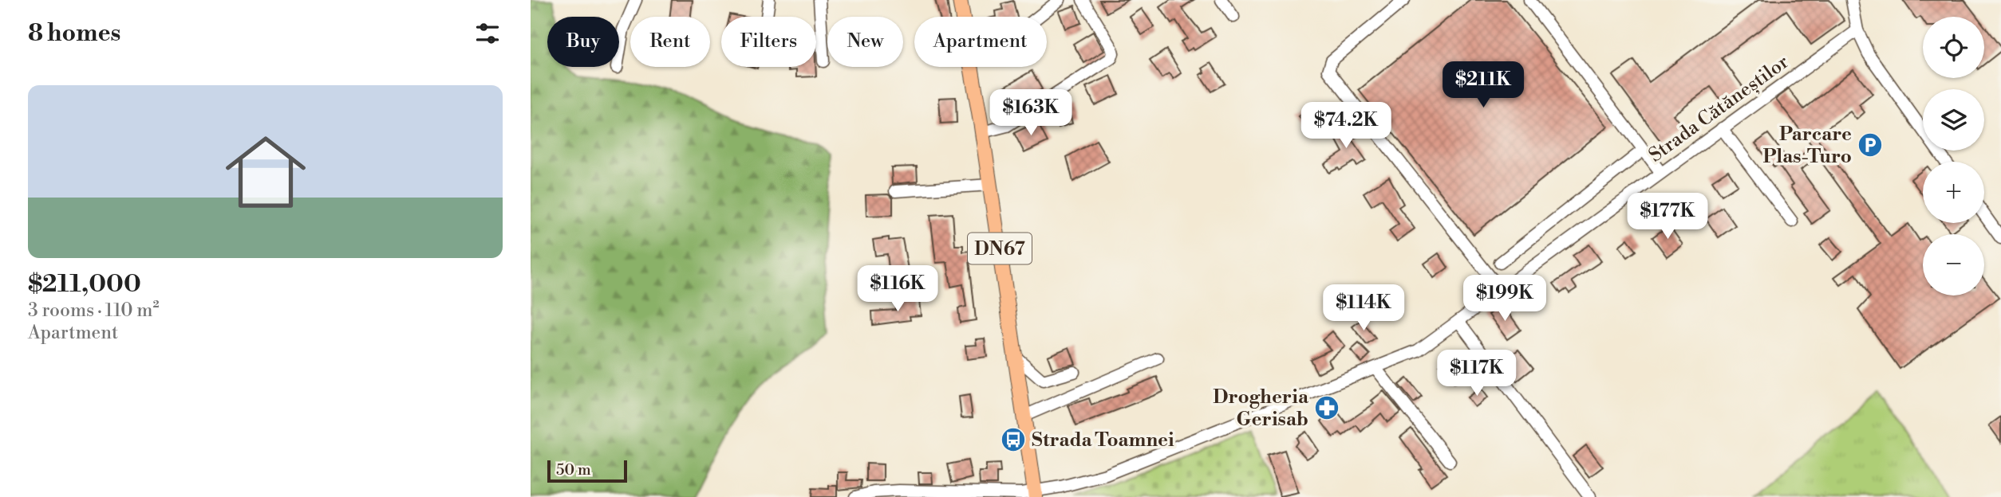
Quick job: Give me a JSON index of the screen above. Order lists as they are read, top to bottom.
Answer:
{
  "streets": {
    "main road": ["DN67"],
    "street": ["Strada Cătăneștilor"]
  },
  "crossings": [
    ["Strada Cătăneștilor", "DN67"]
  ],
  "places": {
    "parking": ["Parcare Plas-Turo"],
    "pharmacy": ["Drogheria Gerisab"],
    "bus stop": ["Strada Toamnei"]
  },
  "scale_bar": "50 m",
  "page": {
    "heading": "8 homes",
    "map_buttons": ["+", "−"],
    "chip": [
      "Buy",
      "Rent",
      "Filters",
      "New",
      "Apartment"
    ],
    "price": [
      "$211K",
      "$163K",
      "$74.2K",
      "$177K",
      "$116K",
      "$199K",
      "$114K",
      "$117K"
    ],
    "list": [
      {
        "name": "$211,000",
        "note": "3 rooms · 110 m² · Apartment"
      }
    ],
    "scale": "50 m"
  }
}
